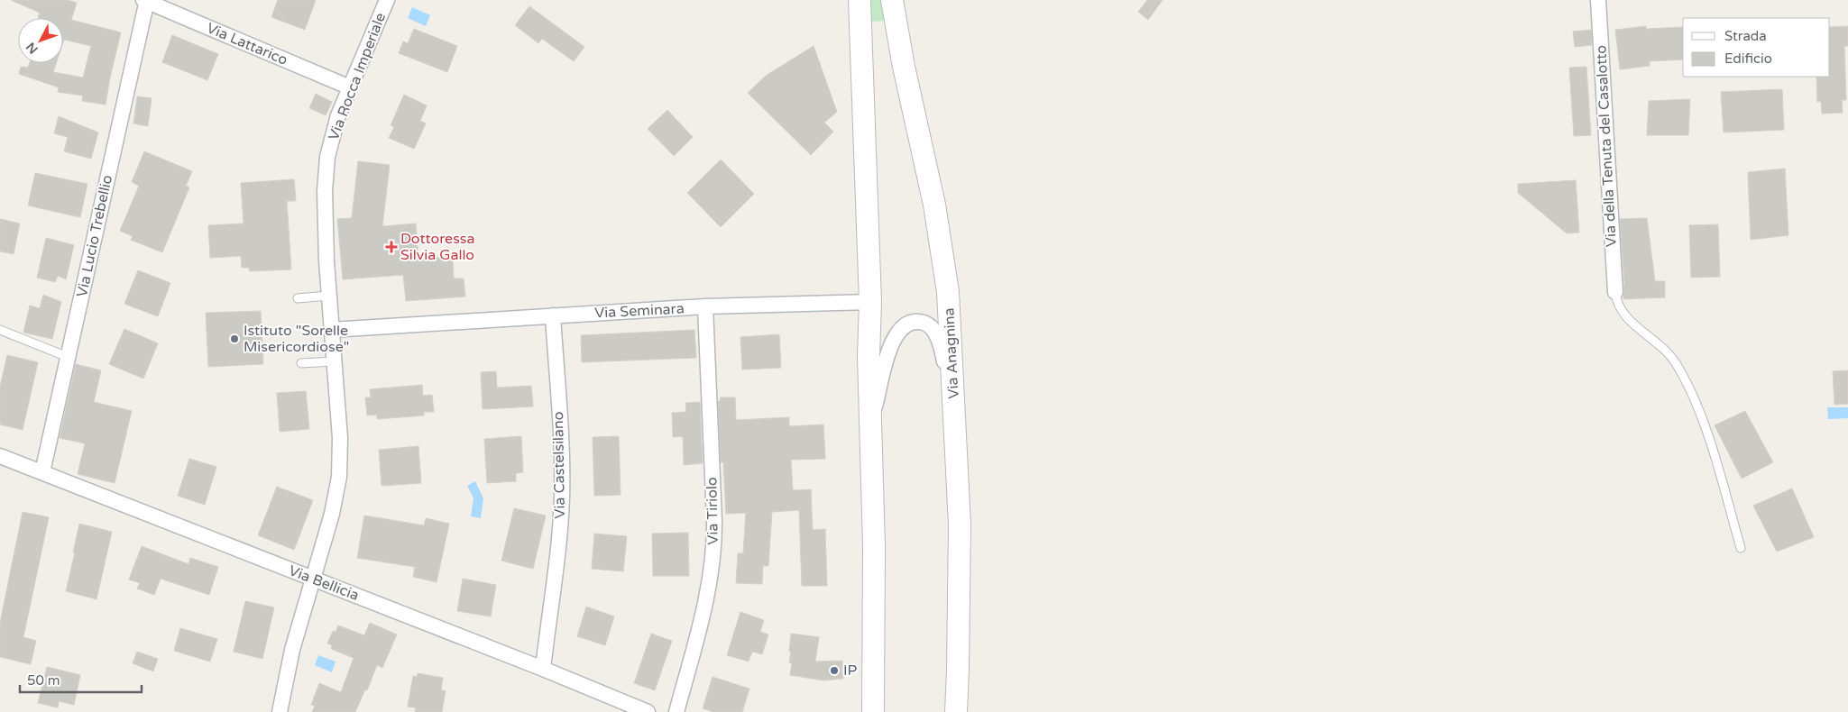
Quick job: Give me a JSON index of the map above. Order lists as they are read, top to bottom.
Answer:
{
  "streets": {
    "main road": ["Via Anagnina"],
    "street": [
      "Via Lattarico",
      "Via Rocca Imperiale",
      "Via della Tenuta del Casalotto",
      "Via Lucio Trebellio",
      "Via Seminara",
      "Via Castelsilano",
      "Via Tiriolo",
      "Via Bellicia"
    ]
  },
  "crossings": [
    ["Via Lattarico", "Via Rocca Imperiale"],
    ["Via Lattarico", "Via Lucio Trebellio"],
    ["Via Rocca Imperiale", "Via Seminara"],
    ["Via Rocca Imperiale", "Via Bellicia"],
    ["Via Lucio Trebellio", "Via Bellicia"],
    ["Via Seminara", "Via Castelsilano"],
    ["Via Seminara", "Via Tiriolo"],
    ["Via Castelsilano", "Via Bellicia"]
  ],
  "places": {
    "health": ["Dottoressa Silvia Gallo"],
    "other": ["Istituto \"Sorelle Misericordiose\"", "IP"]
  },
  "legend": ["Strada", "Edificio"],
  "scale_bar": "50 m",
  "north": "bottom left"
}
